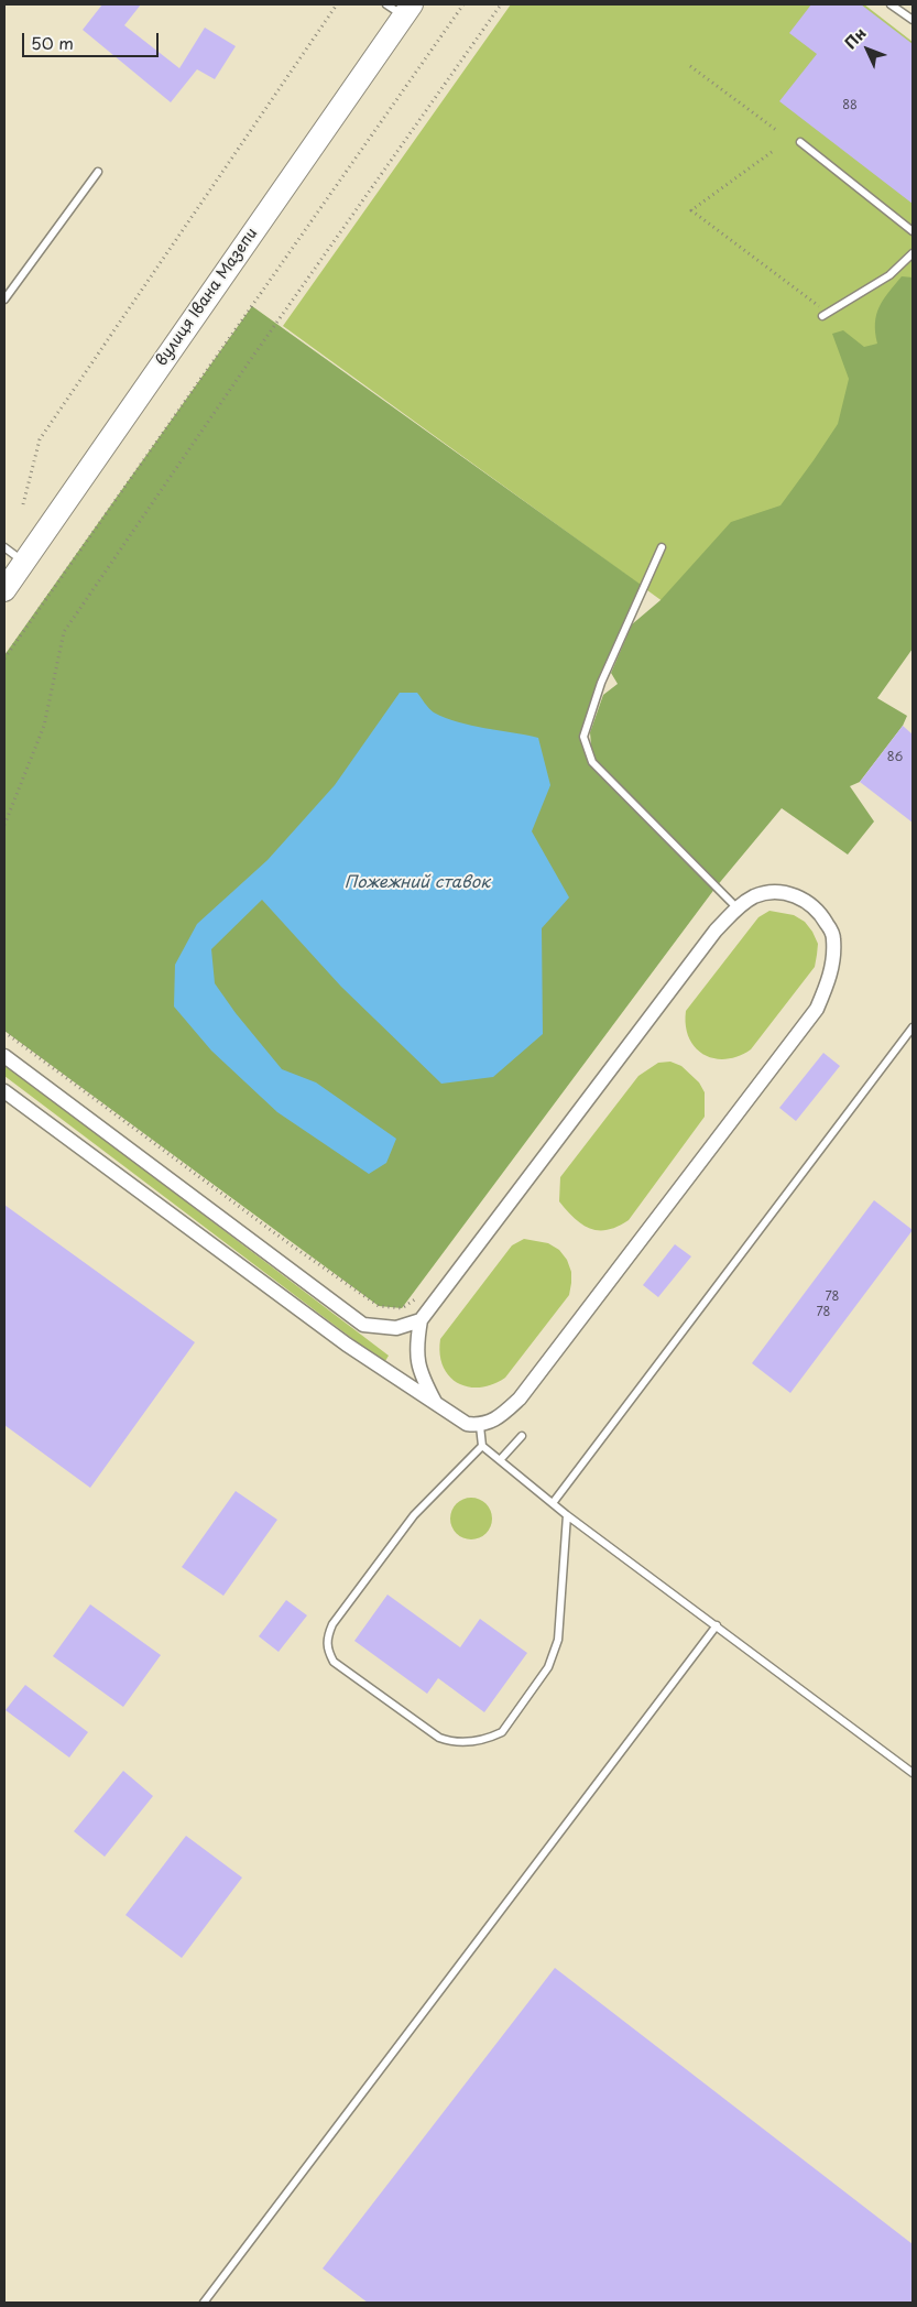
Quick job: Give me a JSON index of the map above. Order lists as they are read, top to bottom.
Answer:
{
  "streets": {
    "main road": ["вулиця Івана Мазепи"]
  },
  "water": ["Пожежний ставок"],
  "house_numbers": [
    "88",
    "86",
    "78",
    "78"
  ],
  "scale_bar": "50 m",
  "north": "top left"
}
